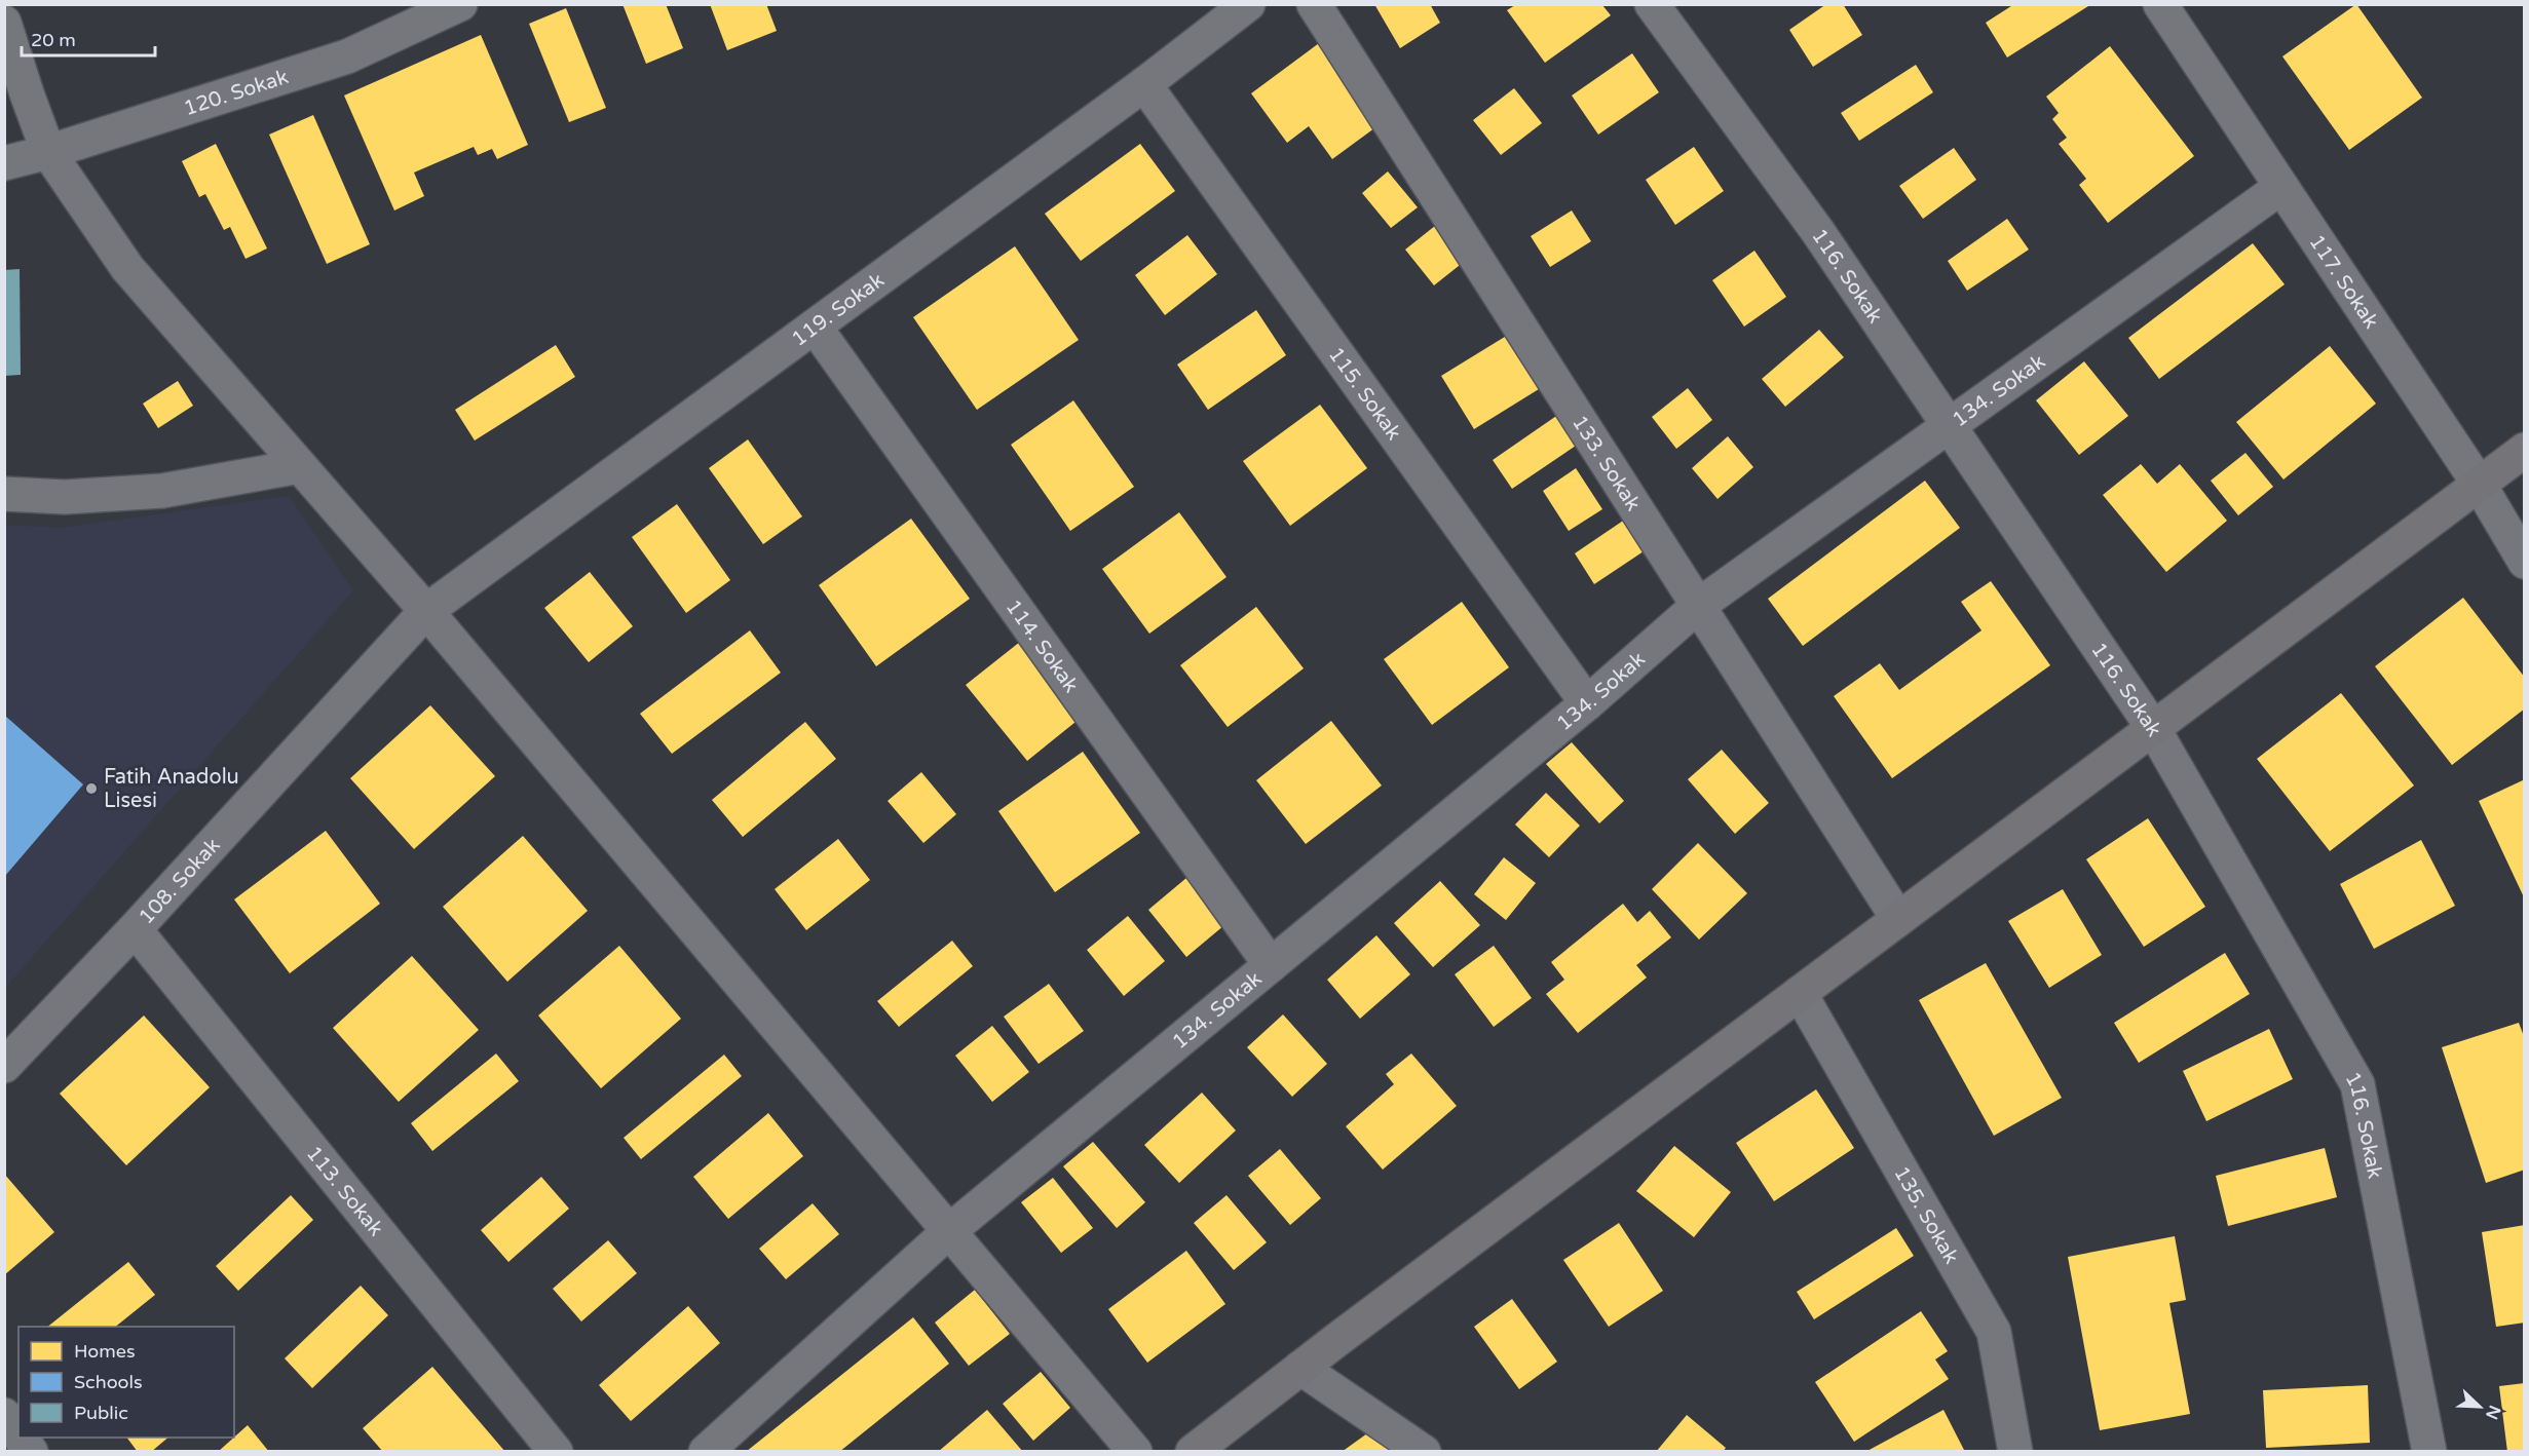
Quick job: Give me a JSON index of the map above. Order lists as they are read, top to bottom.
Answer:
{
  "streets": {
    "street": [
      "120. Sokak",
      "116. Sokak",
      "117. Sokak",
      "119. Sokak",
      "134. Sokak",
      "115. Sokak",
      "133. Sokak",
      "114. Sokak",
      "108. Sokak",
      "113. Sokak",
      "135. Sokak"
    ]
  },
  "crossings": [
    ["116. Sokak", "134. Sokak"],
    ["117. Sokak", "134. Sokak"],
    ["119. Sokak", "115. Sokak"],
    ["119. Sokak", "114. Sokak"],
    ["119. Sokak", "108. Sokak"],
    ["134. Sokak", "115. Sokak"],
    ["134. Sokak", "133. Sokak"],
    ["134. Sokak", "114. Sokak"],
    ["108. Sokak", "113. Sokak"]
  ],
  "places": ["Fatih Anadolu Lisesi"],
  "legend": ["Homes", "Schools", "Public"],
  "scale_bar": "20 m",
  "north": "bottom right"
}
